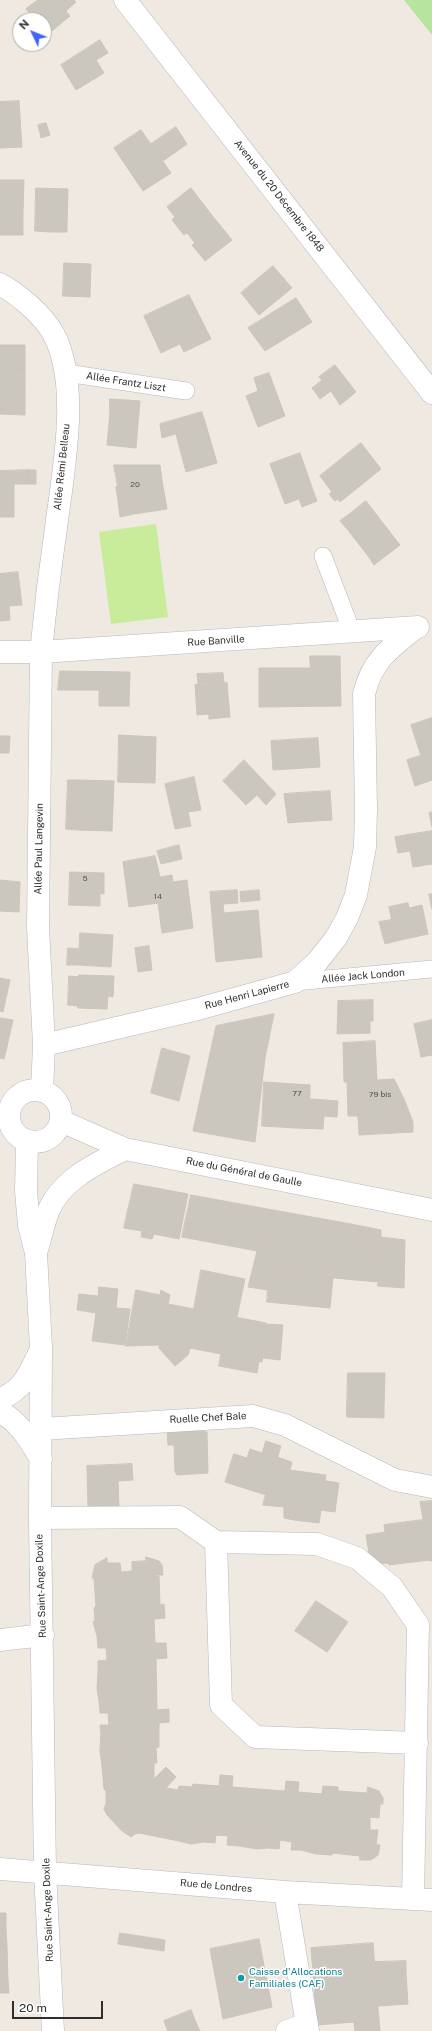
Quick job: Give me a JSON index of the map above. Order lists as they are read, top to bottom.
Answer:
{
  "streets": {
    "street": [
      "Avenue du 20 Décembre 1848",
      "Allée Rémi Belleau",
      "Rue Banville",
      "Allée Paul Langevin",
      "Rue Henri Lapierre",
      "Rue du Général de Gaulle",
      "Ruelle Chef Bale",
      "Rue Saint-Ange Doxile",
      "Rue de Londres"
    ],
    "lane": ["Allée Frantz Liszt", "Allée Jack London"]
  },
  "crossings": [
    ["Allée Frantz Liszt", "Allée Rémi Belleau"],
    ["Allée Rémi Belleau", "Rue Banville"],
    ["Allée Rémi Belleau", "Allée Paul Langevin"],
    ["Rue Banville", "Allée Paul Langevin"],
    ["Rue Banville", "Rue Henri Lapierre"],
    ["Allée Paul Langevin", "Rue Henri Lapierre"],
    ["Allée Paul Langevin", "Rue du Général de Gaulle"],
    ["Allée Paul Langevin", "Rue Saint-Ange Doxile"],
    ["Allée Jack London", "Rue Henri Lapierre"],
    ["Rue du Général de Gaulle", "Rue Saint-Ange Doxile"],
    ["Ruelle Chef Bale", "Rue Saint-Ange Doxile"],
    ["Rue Saint-Ange Doxile", "Rue de Londres"]
  ],
  "places": ["Caisse d'Allocations Familiales (CAF)"],
  "house_numbers": [
    "20",
    "5",
    "14",
    "77",
    "79 bis"
  ],
  "scale_bar": "20 m",
  "north": "top left"
}
